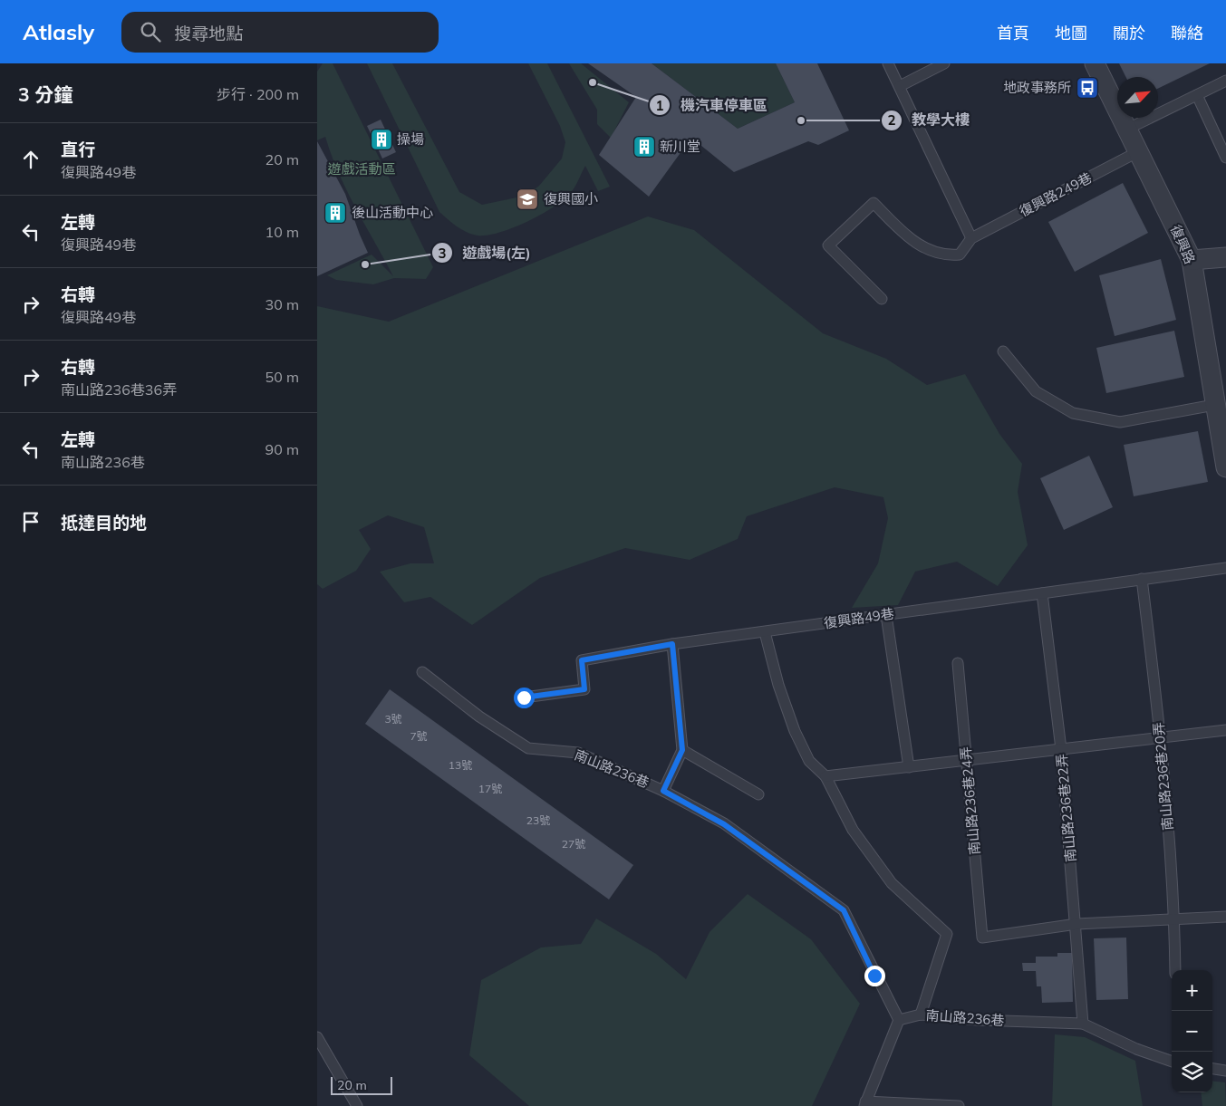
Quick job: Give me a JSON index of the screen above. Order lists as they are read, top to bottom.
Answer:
{
  "streets": {
    "street": ["復興路"],
    "lane": [
      "復興路249巷",
      "復興路49巷",
      "南山路236巷",
      "南山路236巷20弄",
      "南山路236巷24弄",
      "南山路236巷22弄"
    ]
  },
  "crossings": [
    ["復興路249巷", "復興路"],
    ["復興路49巷", "南山路236巷20弄"],
    ["復興路49巷", "南山路236巷22弄"],
    ["南山路236巷", "南山路236巷22弄"],
    ["南山路236巷24弄", "南山路236巷22弄"]
  ],
  "parks": ["遊戲活動區"],
  "places": {
    "other": ["機汽車停車區", "教學大樓", "遊戲場(左)"],
    "bus stop": ["地政事務所"],
    "building": ["操場", "新川堂", "後山活動中心"],
    "school or university": ["復興國小"]
  },
  "house_numbers": [
    "3號",
    "7號",
    "13號",
    "17號",
    "23號",
    "27號"
  ],
  "scale_bar": "20 m",
  "north": "top right",
  "page": {
    "header": "Atlasly",
    "search": "搜尋地點",
    "nav": [
      "首頁",
      "地圖",
      "關於",
      "聯絡"
    ],
    "heading": ["3 分鐘", "步行 · 200 m"],
    "list": [
      ["直行", "復興路49巷", "20 m"],
      ["左轉", "復興路49巷", "10 m"],
      ["右轉", "復興路49巷", "30 m"],
      ["右轉", "南山路236巷36弄", "50 m"],
      ["左轉", "南山路236巷", "90 m"],
      "抵達目的地"
    ],
    "map_buttons": ["+", "−"],
    "scale": "20 m"
  }
}
